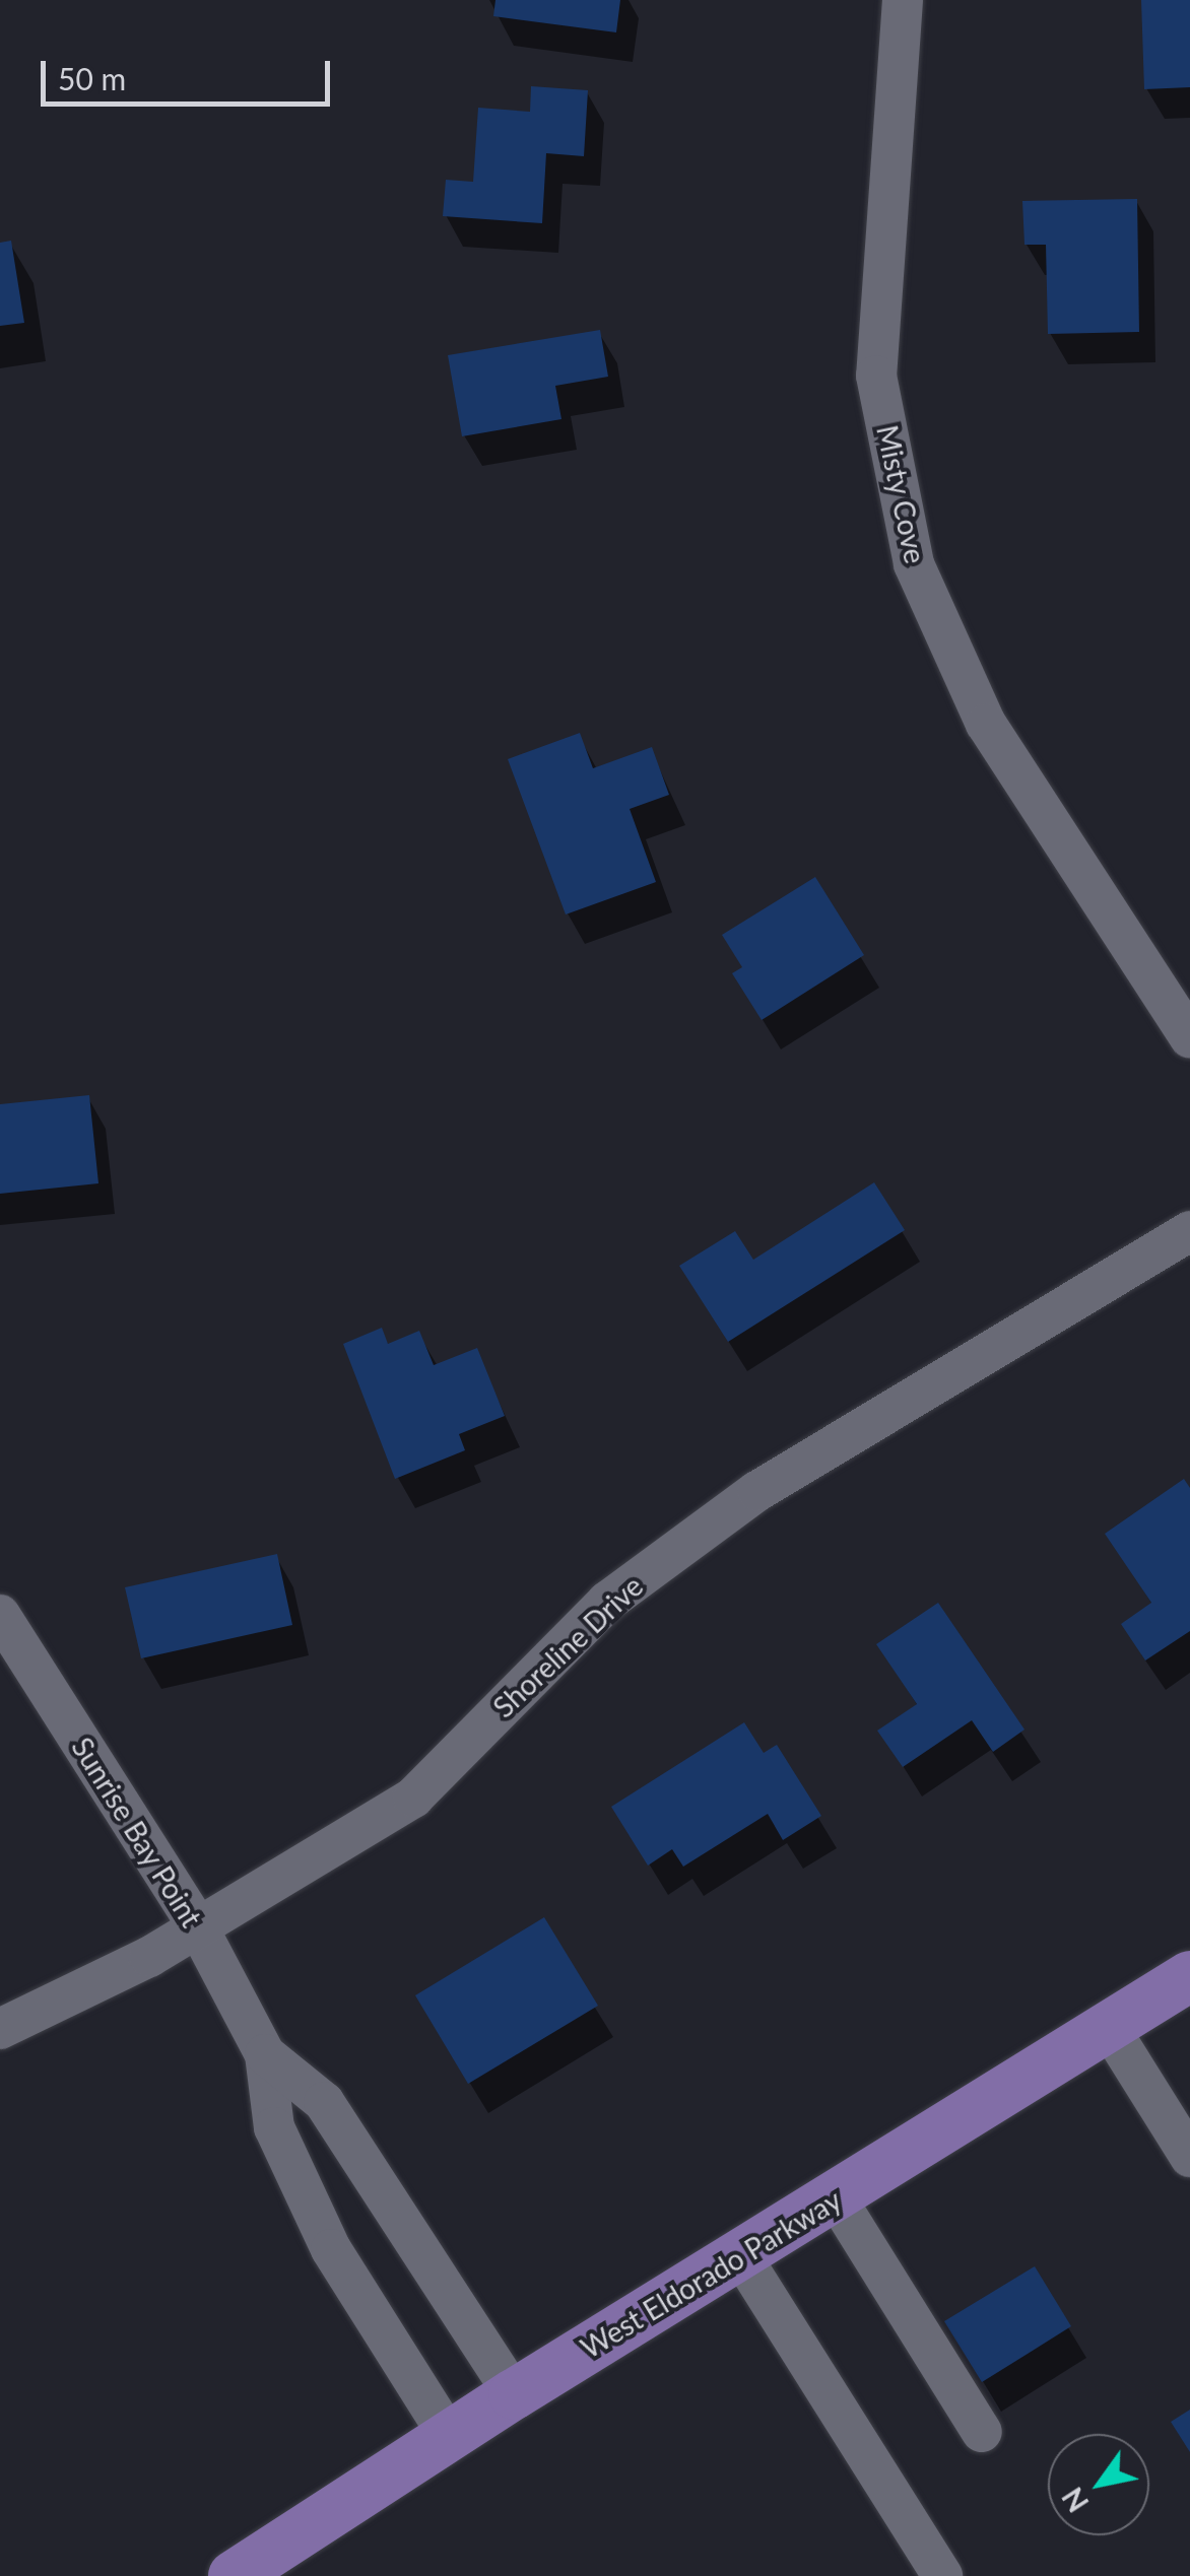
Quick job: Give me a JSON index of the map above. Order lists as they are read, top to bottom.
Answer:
{
  "streets": {
    "main road": ["West Eldorado Parkway"],
    "street": ["Misty Cove", "Shoreline Drive", "Sunrise Bay Point"]
  },
  "crossings": [
    ["Shoreline Drive", "Sunrise Bay Point"],
    ["Sunrise Bay Point", "West Eldorado Parkway"]
  ],
  "scale_bar": "50 m",
  "north": "bottom left"
}
